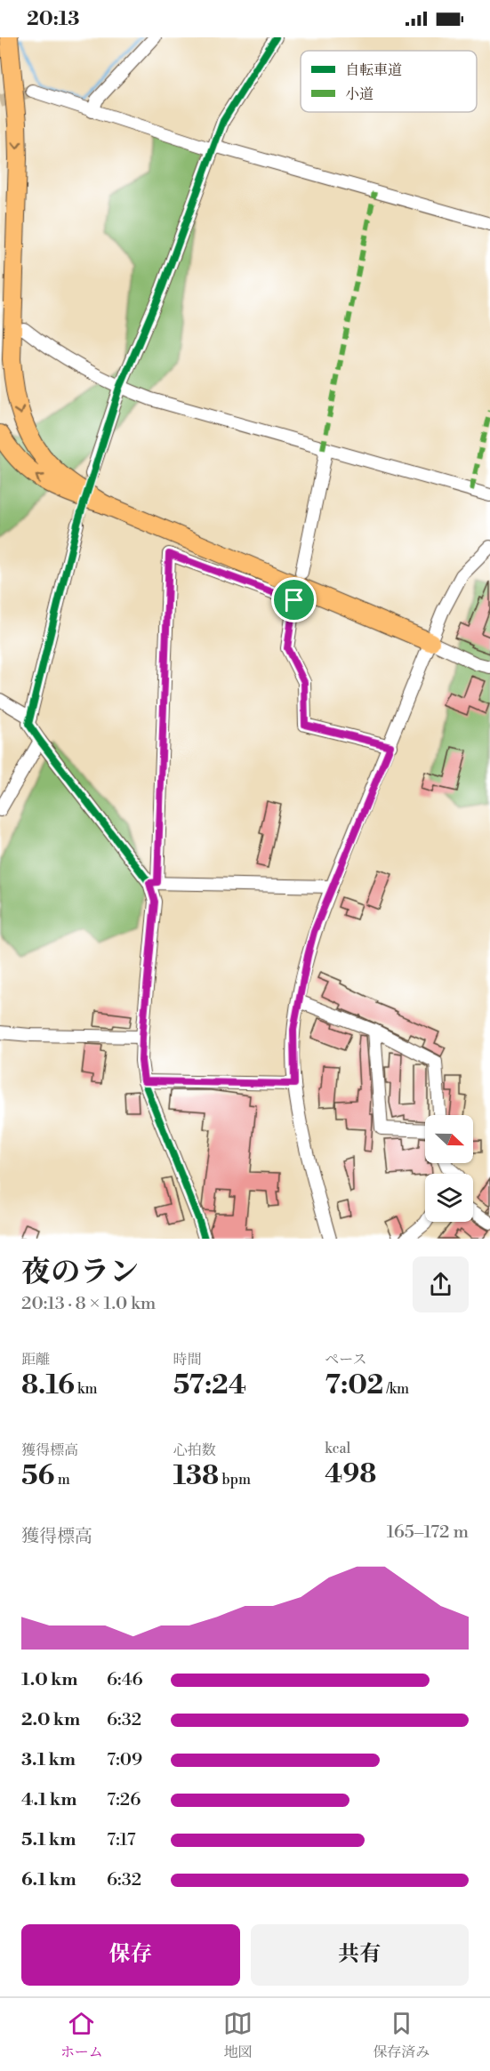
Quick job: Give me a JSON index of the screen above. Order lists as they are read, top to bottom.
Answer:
{
  "legend": ["自転車道", "小道"],
  "north": "right",
  "page": {
    "status": "20:13",
    "heading": ["夜のラン", "20:13 · 8 × 1.0 km"],
    "stats": [
      ["距離", "8.16 km"],
      ["時間", "57:24"],
      ["ペース", "7:02 /km"],
      ["獲得標高", "56 m"],
      ["心拍数", "138 bpm"],
      ["kcal", "498"]
    ],
    "chart": ["獲得標高", "165–172 m"],
    "list": [
      {
        "name": "1.0 km",
        "note": "6:46"
      },
      {
        "name": "2.0 km",
        "note": "6:32"
      },
      {
        "name": "3.1 km",
        "note": "7:09"
      },
      {
        "name": "4.1 km",
        "note": "7:26"
      },
      {
        "name": "5.1 km",
        "note": "7:17"
      },
      {
        "name": "6.1 km",
        "note": "6:32"
      }
    ],
    "buttons": ["保存", "共有"],
    "tabs": ["ホーム", "地図", "保存済み"]
  }
}
